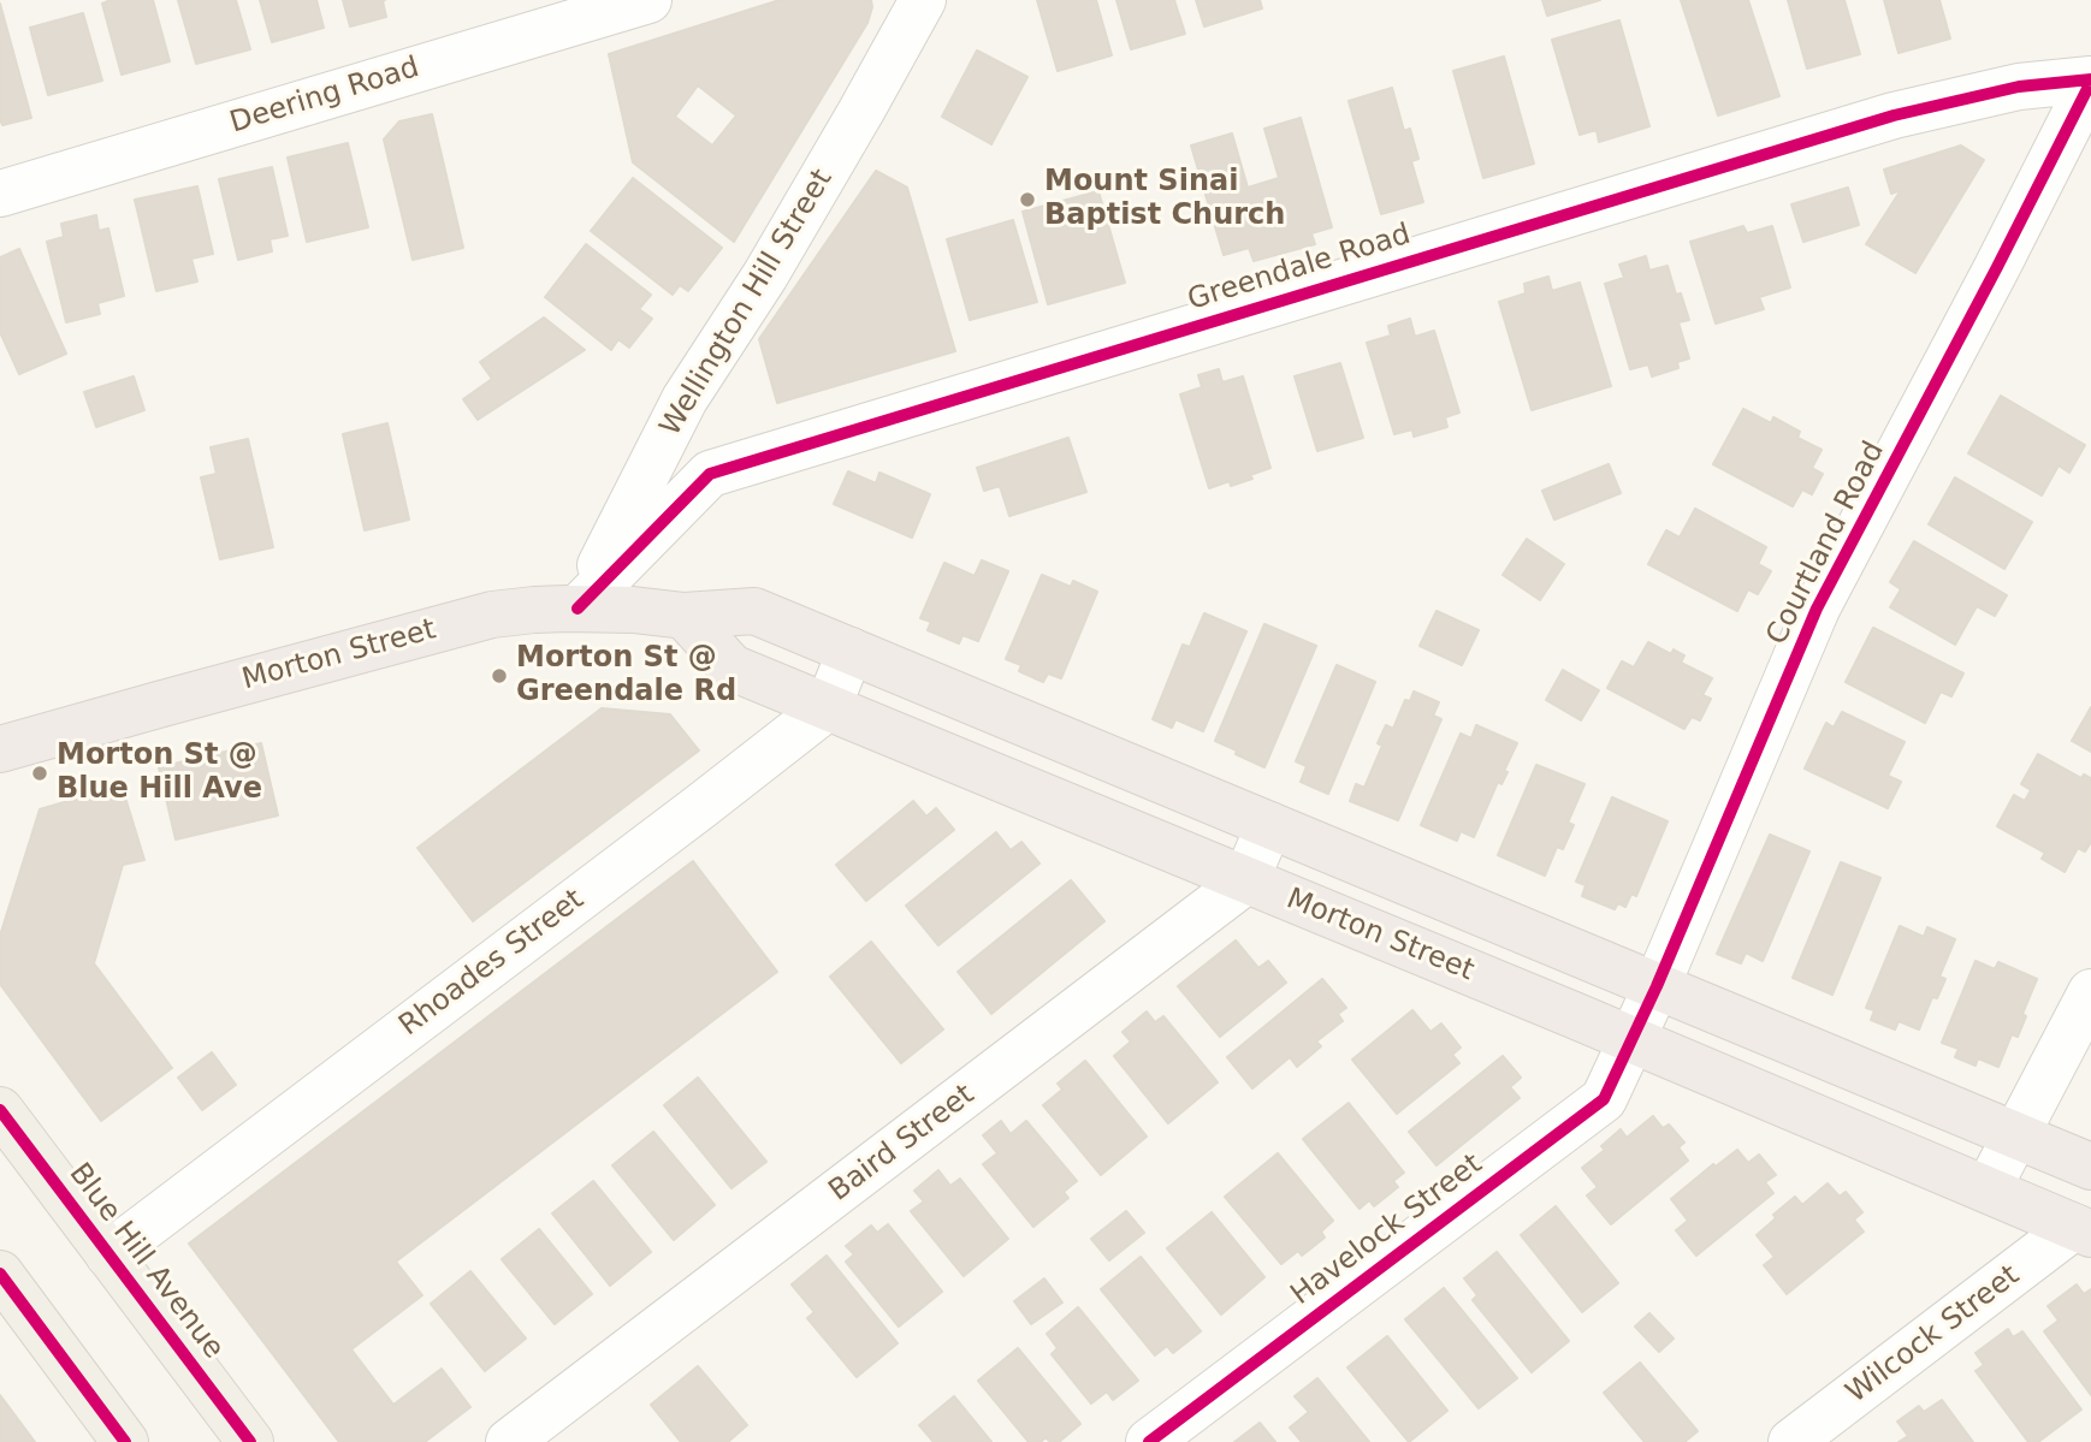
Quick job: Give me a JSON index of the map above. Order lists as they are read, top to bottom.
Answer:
{
  "streets": {
    "highway": ["Morton Street"],
    "main road": ["Blue Hill Avenue"],
    "street": [
      "Deering Road",
      "Greendale Road",
      "Wellington Hill Street",
      "Courtland Road",
      "Rhoades Street",
      "Baird Street",
      "Havelock Street",
      "Wilcock Street"
    ]
  },
  "crossings": [
    ["Greendale Road", "Wellington Hill Street"],
    ["Greendale Road", "Courtland Road"],
    ["Greendale Road", "Morton Street"],
    ["Wellington Hill Street", "Morton Street"],
    ["Courtland Road", "Morton Street"],
    ["Courtland Road", "Havelock Street"],
    ["Morton Street", "Rhoades Street"],
    ["Morton Street", "Baird Street"],
    ["Morton Street", "Havelock Street"],
    ["Morton Street", "Wilcock Street"],
    ["Rhoades Street", "Blue Hill Avenue"]
  ],
  "places": ["Mount Sinai Baptist Church", "Morton St @ Greendale Rd", "Morton St @ Blue Hill Ave"]
}
